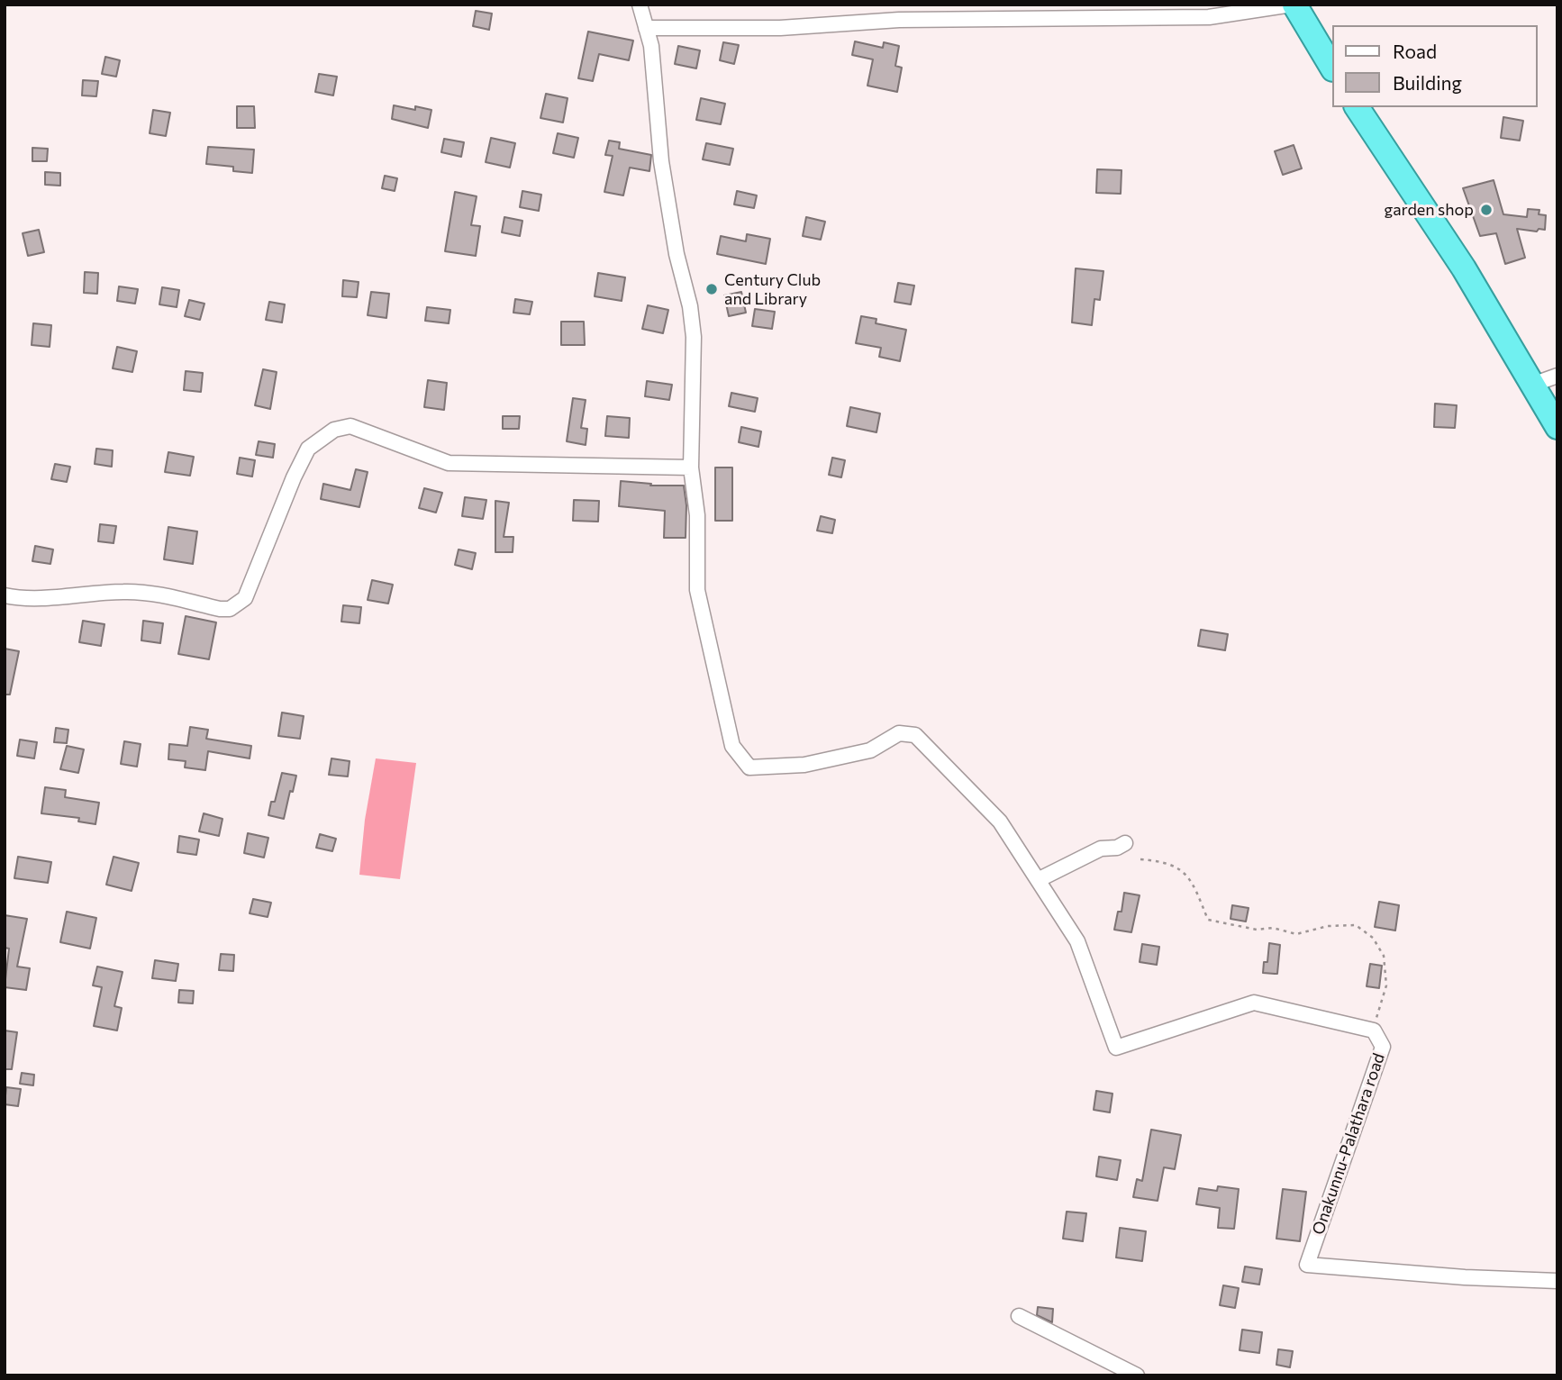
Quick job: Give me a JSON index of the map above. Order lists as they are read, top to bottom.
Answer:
{
  "streets": {
    "street": ["Onakunnu-Palathara road"]
  },
  "places": ["garden shop", "Century Club and Library"],
  "legend": ["Road", "Building"]
}
